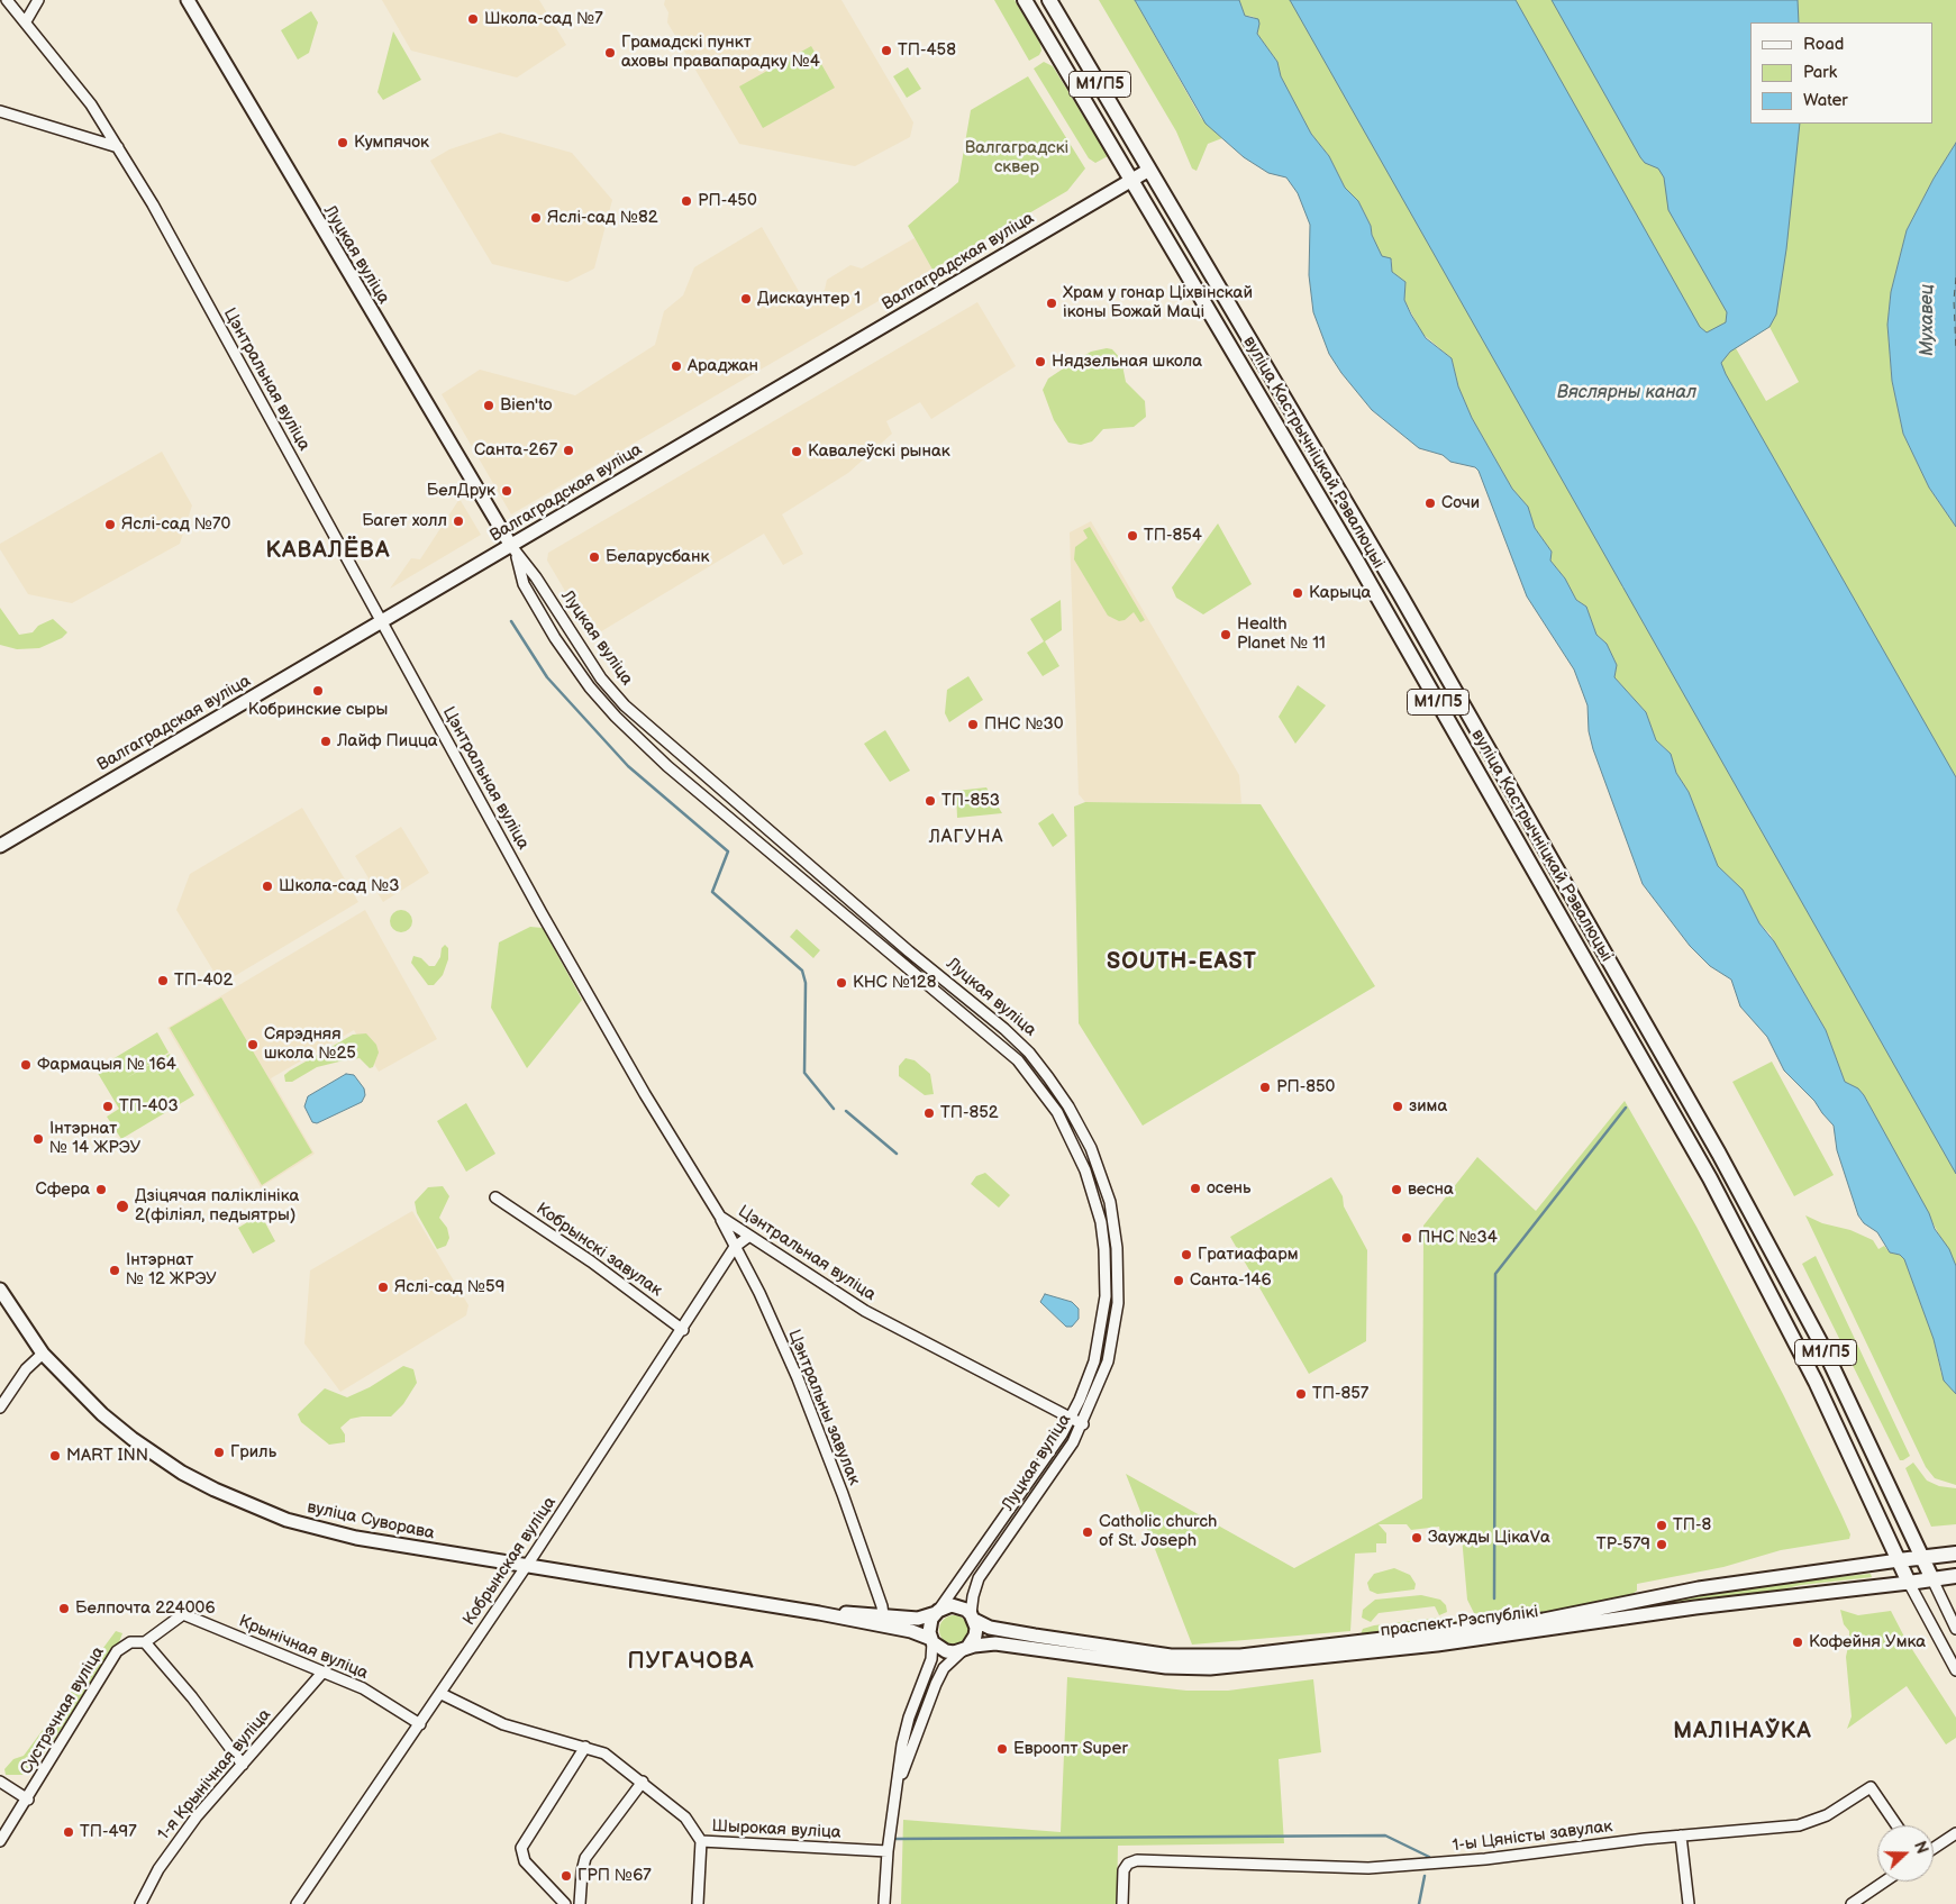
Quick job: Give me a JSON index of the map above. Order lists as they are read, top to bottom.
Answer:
{
  "streets": {
    "highway": ["М1/П5", "вуліца Кастрычніцкай Рэвалюцыі", "праспект Рэспублікі"],
    "main road": ["Луцкая вуліца", "Валгаградская вуліца", "вуліца Суворава"],
    "street": [
      "Цэнтральная вуліца",
      "Кобрынскі завулак",
      "Цэнтральны завулак",
      "Кобрынская вуліца",
      "Крынічная вуліца",
      "Сустрэчная вуліца",
      "1-я Крынічная вуліца",
      "Шырокая вуліца",
      "1-ы Цяністы завулак"
    ]
  },
  "crossings": [
    ["Луцкая вуліца", "Валгаградская вуліца"],
    ["Луцкая вуліца", "Цэнтральная вуліца"],
    ["Луцкая вуліца", "вуліца Суворава"],
    ["Луцкая вуліца", "праспект Рэспублікі"],
    ["Валгаградская вуліца", "Цэнтральная вуліца"],
    ["Валгаградская вуліца", "вуліца Кастрычніцкай Рэвалюцыі"],
    ["Цэнтральная вуліца", "Цэнтральны завулак"],
    ["Цэнтральная вуліца", "Кобрынская вуліца"],
    ["вуліца Кастрычніцкай Рэвалюцыі", "праспект Рэспублікі"],
    ["Кобрынскі завулак", "Кобрынская вуліца"],
    ["Цэнтральны завулак", "вуліца Суворава"],
    ["Цэнтральны завулак", "Кобрынская вуліца"],
    ["вуліца Суворава", "Кобрынская вуліца"],
    ["вуліца Суворава", "праспект Рэспублікі"],
    ["Кобрынская вуліца", "Крынічная вуліца"],
    ["Кобрынская вуліца", "Шырокая вуліца"],
    ["Крынічная вуліца", "Сустрэчная вуліца"],
    ["Крынічная вуліца", "1-я Крынічная вуліца"]
  ],
  "districts": [
    "КАВАЛЁВА",
    "ЛАГУНА",
    "SOUTH-EAST",
    "ПУГАЧОВА",
    "МАЛІНАЎКА"
  ],
  "water": ["Мухавец", "Вяслярны канал"],
  "parks": ["Валгаградскі сквер"],
  "places": [
    "Школа-сад №7",
    "ТП-458",
    "Грамадскі пункт аховы правапарадку №4",
    "Кумпячок",
    "РП-450",
    "Яслі-сад №82",
    "Дискаунтер 1",
    "Храм у гонар Ціхвінскай іконы Божай Маці",
    "Нядзельная школа",
    "Араджан",
    "Bien'to",
    "Санта-267",
    "Кавалеўскі рынак",
    "БелДрук",
    "Сочи",
    "Багет холл",
    "Яслі-сад №70",
    "ТП-854",
    "Беларусбанк",
    "Карыца",
    "Health Planet № 11",
    "Кобринские сыры",
    "ПНС №30",
    "Лайф Пицца",
    "ТП-853",
    "Школа-сад №3",
    "ТП-402",
    "КНС №128",
    "Сярэдняя школа №25",
    "Фармацыя № 164",
    "РП-850",
    "ТП-403",
    "зима",
    "ТП-852",
    "Інтэрнат № 14 ЖРЭУ",
    "осень",
    "Сфера",
    "весна",
    "Дзіцячая паліклініка 2(філіял, педыятры)",
    "ПНС №34",
    "Гратиафарм",
    "Інтэрнат № 12 ЖРЭУ",
    "Санта-146",
    "Яслі-сад №59",
    "ТП-857",
    "Гриль",
    "MART INN",
    "ТП-8",
    "Catholic church of St. Joseph",
    "Заужды ЦікаVа",
    "ТР-579",
    "Белпочта 224006",
    "Кофейня Умка",
    "Евроопт Super",
    "ТП-497",
    "ГРП №67"
  ],
  "legend": ["Road", "Park", "Water"],
  "north": "right"
}
